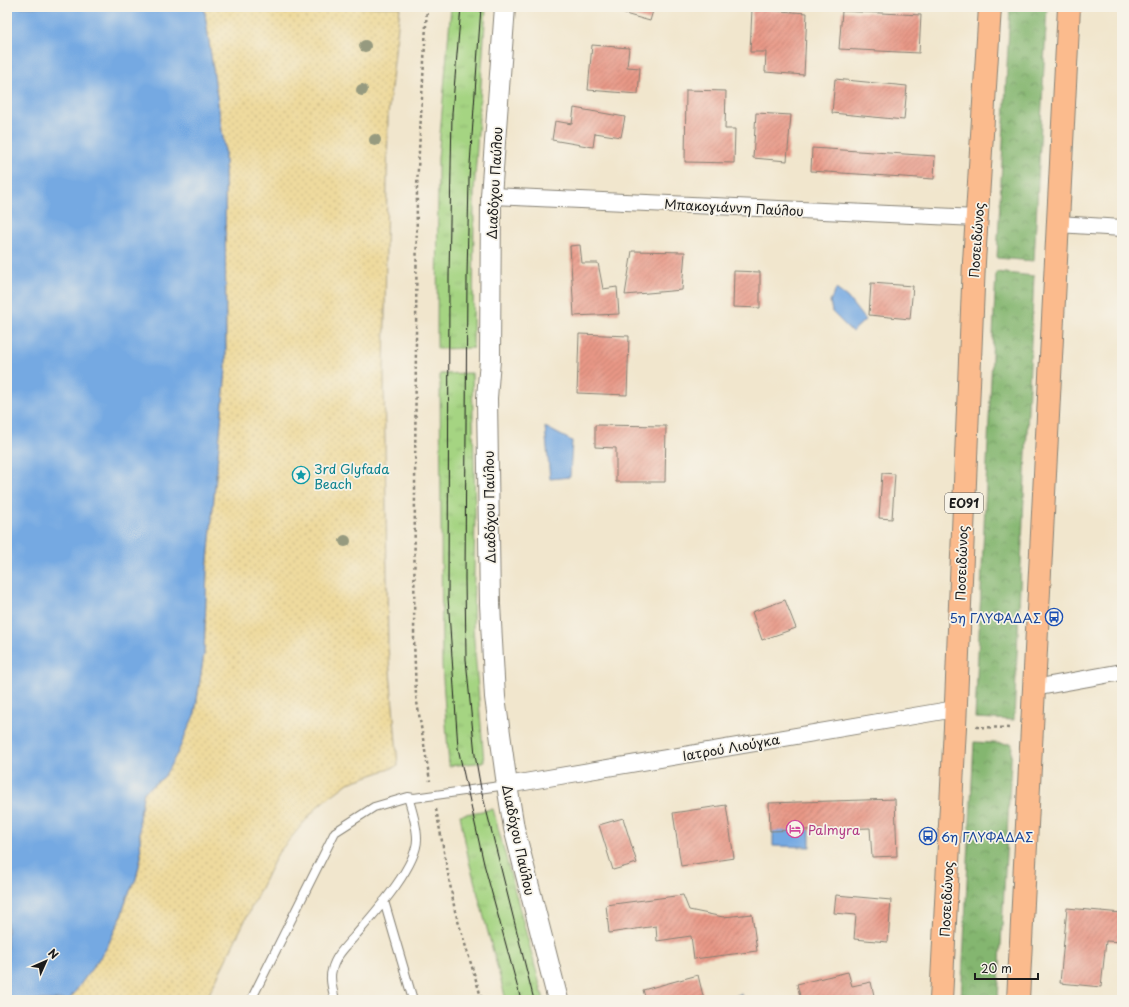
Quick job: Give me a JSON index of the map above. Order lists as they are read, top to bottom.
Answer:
{
  "streets": {
    "highway": ["Ποσειδώνος", "ΕΟ91"],
    "street": ["Διαδόχου Παύλου", "Μπακογιάννη Παύλου", "Ιατρού Λιούγκα"]
  },
  "crossings": [
    ["Διαδόχου Παύλου", "Μπακογιάννη Παύλου"],
    ["Διαδόχου Παύλου", "Ιατρού Λιούγκα"],
    ["Μπακογιάννη Παύλου", "Ποσειδώνος"],
    ["Ποσειδώνος", "Ιατρού Λιούγκα"]
  ],
  "places": {
    "place": ["3rd Glyfada Beach"],
    "bus stop": ["5η ΓΛΥΦΑΔΑΣ", "6η ΓΛΥΦΑΔΑΣ"],
    "hotel": ["Palmyra"]
  },
  "scale_bar": "20 m",
  "north": "top right"
}
